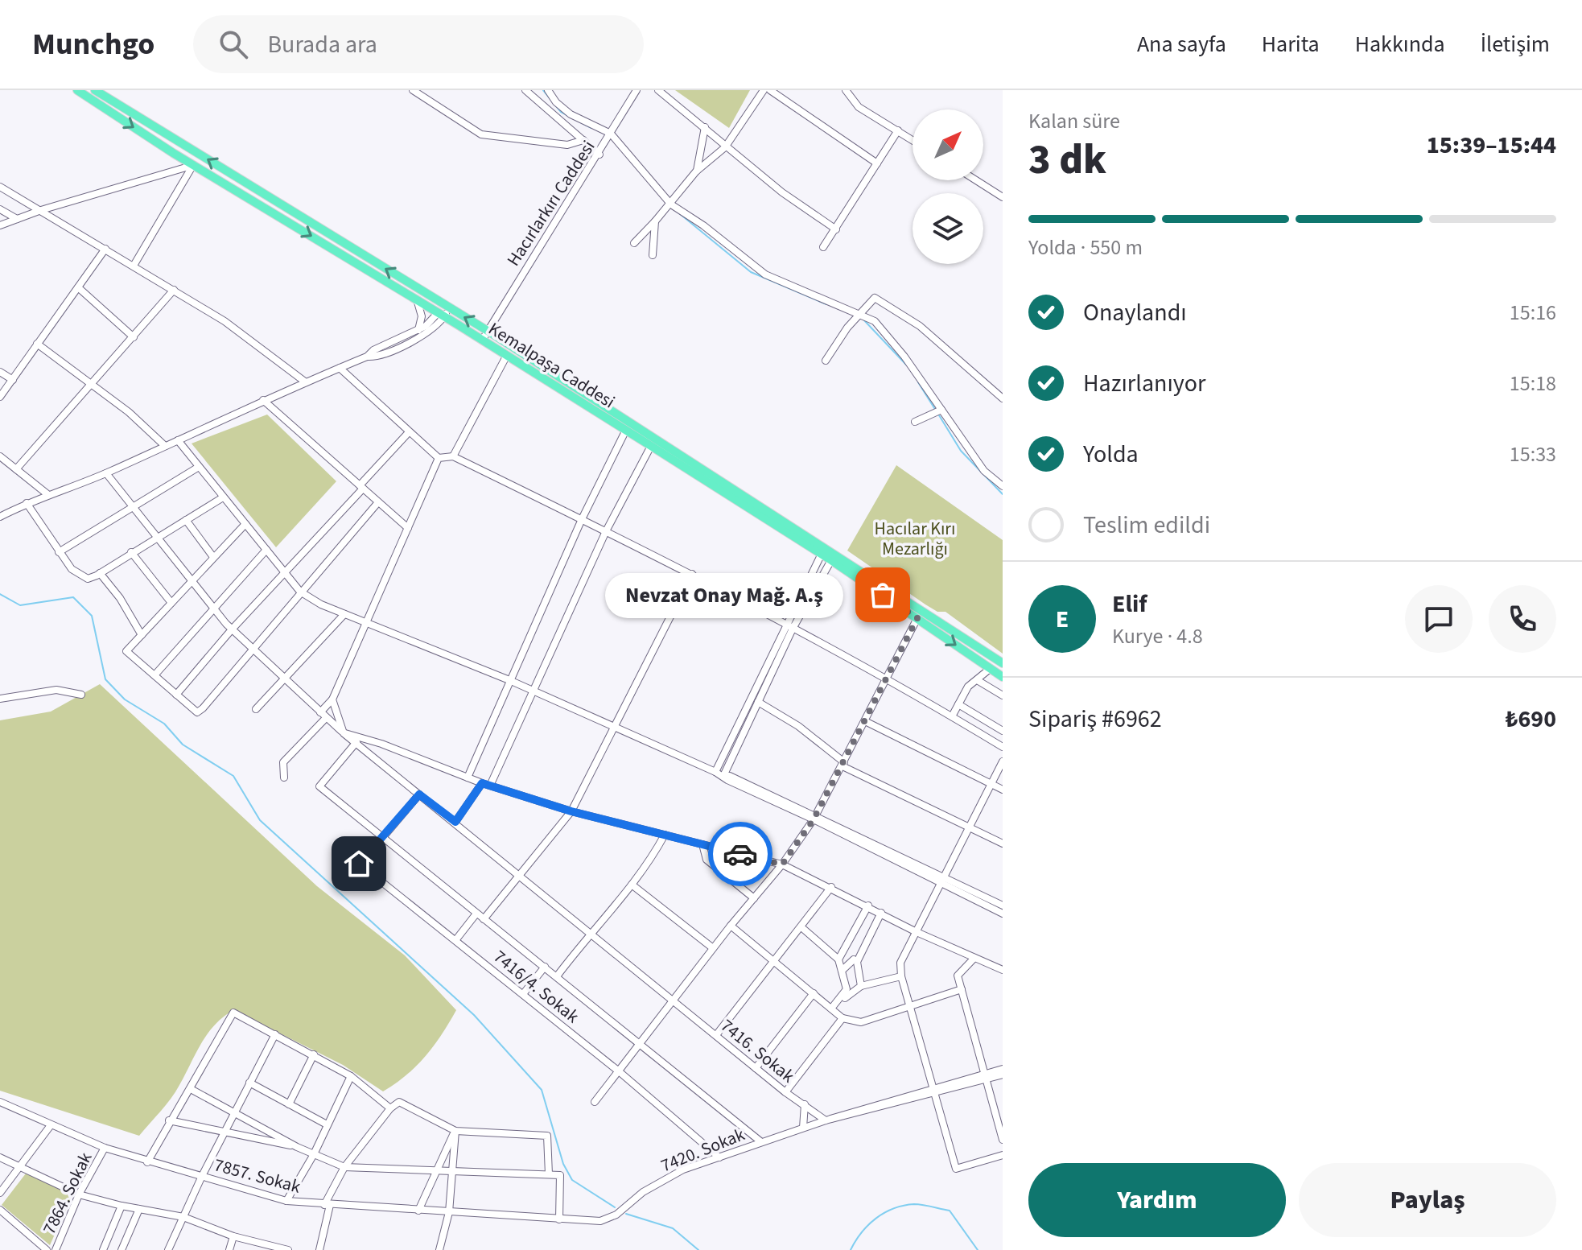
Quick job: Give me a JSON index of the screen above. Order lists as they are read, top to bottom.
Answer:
{
  "streets": {
    "main road": ["Kemalpaşa Caddesi"],
    "street": [
      "Hacırlarkırı Caddesi",
      "7416/4. Sokak",
      "7416. Sokak",
      "7420. Sokak",
      "7857. Sokak",
      "7864. Sokak"
    ]
  },
  "crossings": [
    ["Hacırlarkırı Caddesi", "Kemalpaşa Caddesi"],
    ["7416/4. Sokak", "7420. Sokak"],
    ["7416. Sokak", "7420. Sokak"],
    ["7420. Sokak", "7857. Sokak"],
    ["7857. Sokak", "7864. Sokak"]
  ],
  "parks": ["Hacılar Kırı Mezarlığı"],
  "places": ["Nevzat Onay Mağ. A.ş"],
  "north": "top right",
  "page": {
    "header": "Munchgo",
    "search": "Burada ara",
    "nav": [
      "Ana sayfa",
      "Harita",
      "Hakkında",
      "İletişim"
    ],
    "heading": ["3 dk", "Kalan süre", "15:39–15:44"],
    "panel": [
      "Elif",
      "Kurye · 4.8",
      "Sipariş #6962",
      "₺690"
    ],
    "bar": "Yolda · 550 m",
    "list": [
      ["Onaylandı", "15:16"],
      ["Hazırlanıyor", "15:18"],
      ["Yolda", "15:33"],
      "Teslim edildi"
    ],
    "bubble": "Nevzat Onay Mağ. A.ş",
    "round": "E",
    "buttons": ["Yardım", "Paylaş"]
  }
}
